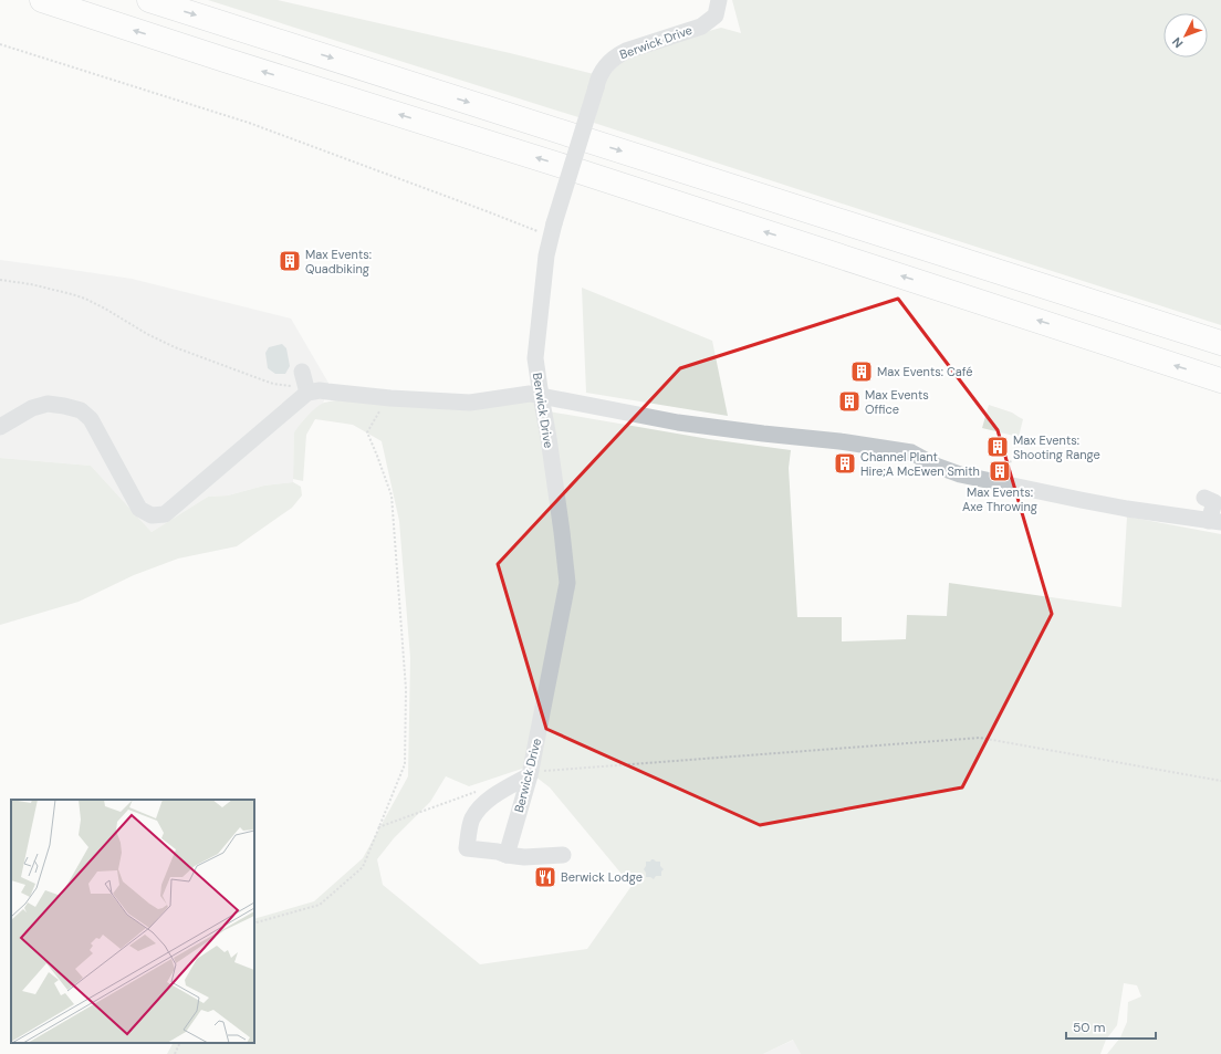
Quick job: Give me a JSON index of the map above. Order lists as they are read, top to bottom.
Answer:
{
  "streets": {
    "street": ["Berwick Drive"]
  },
  "places": {
    "building": [
      "Max Events: Quadbiking",
      "Max Events: Café",
      "Max Events Office",
      "Max Events: Shooting Range",
      "Channel Plant Hire;A McEwen Smith",
      "Max Events: Axe Throwing"
    ],
    "restaurant": ["Berwick Lodge"]
  },
  "scale_bar": "50 m",
  "north": "bottom left"
}
